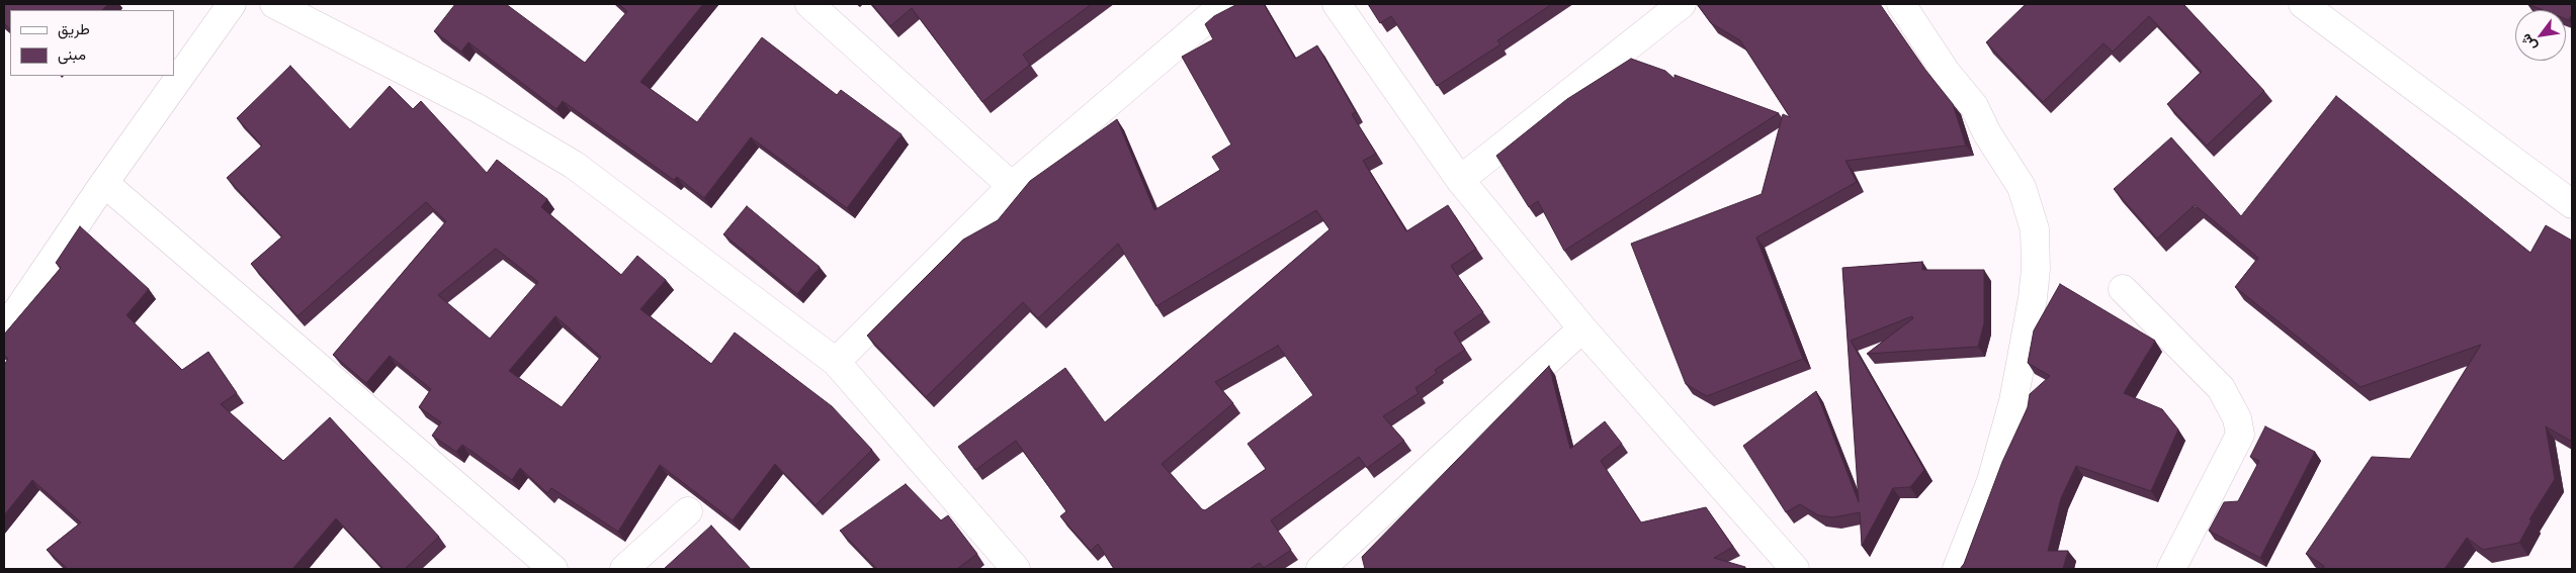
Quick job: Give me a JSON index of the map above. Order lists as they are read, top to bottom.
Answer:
{
  "legend": ["طريق", "مبنى"],
  "north": "bottom left"
}
